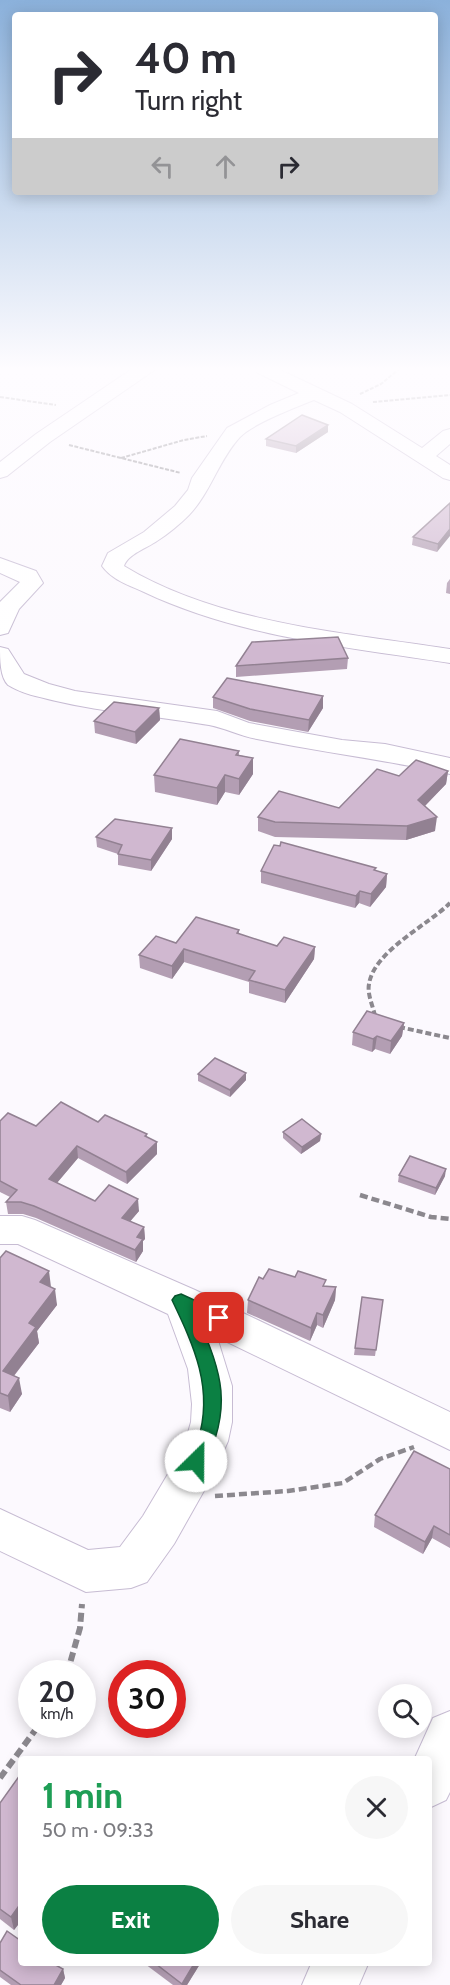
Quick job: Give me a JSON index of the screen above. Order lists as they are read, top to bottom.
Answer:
{
  "page": {
    "turn": ["40 m", "Turn right"],
    "speed": "20 km/h",
    "limit": "30",
    "heading": ["1 min", "50 m · 09:33"],
    "buttons": ["Exit", "Share"]
  }
}
